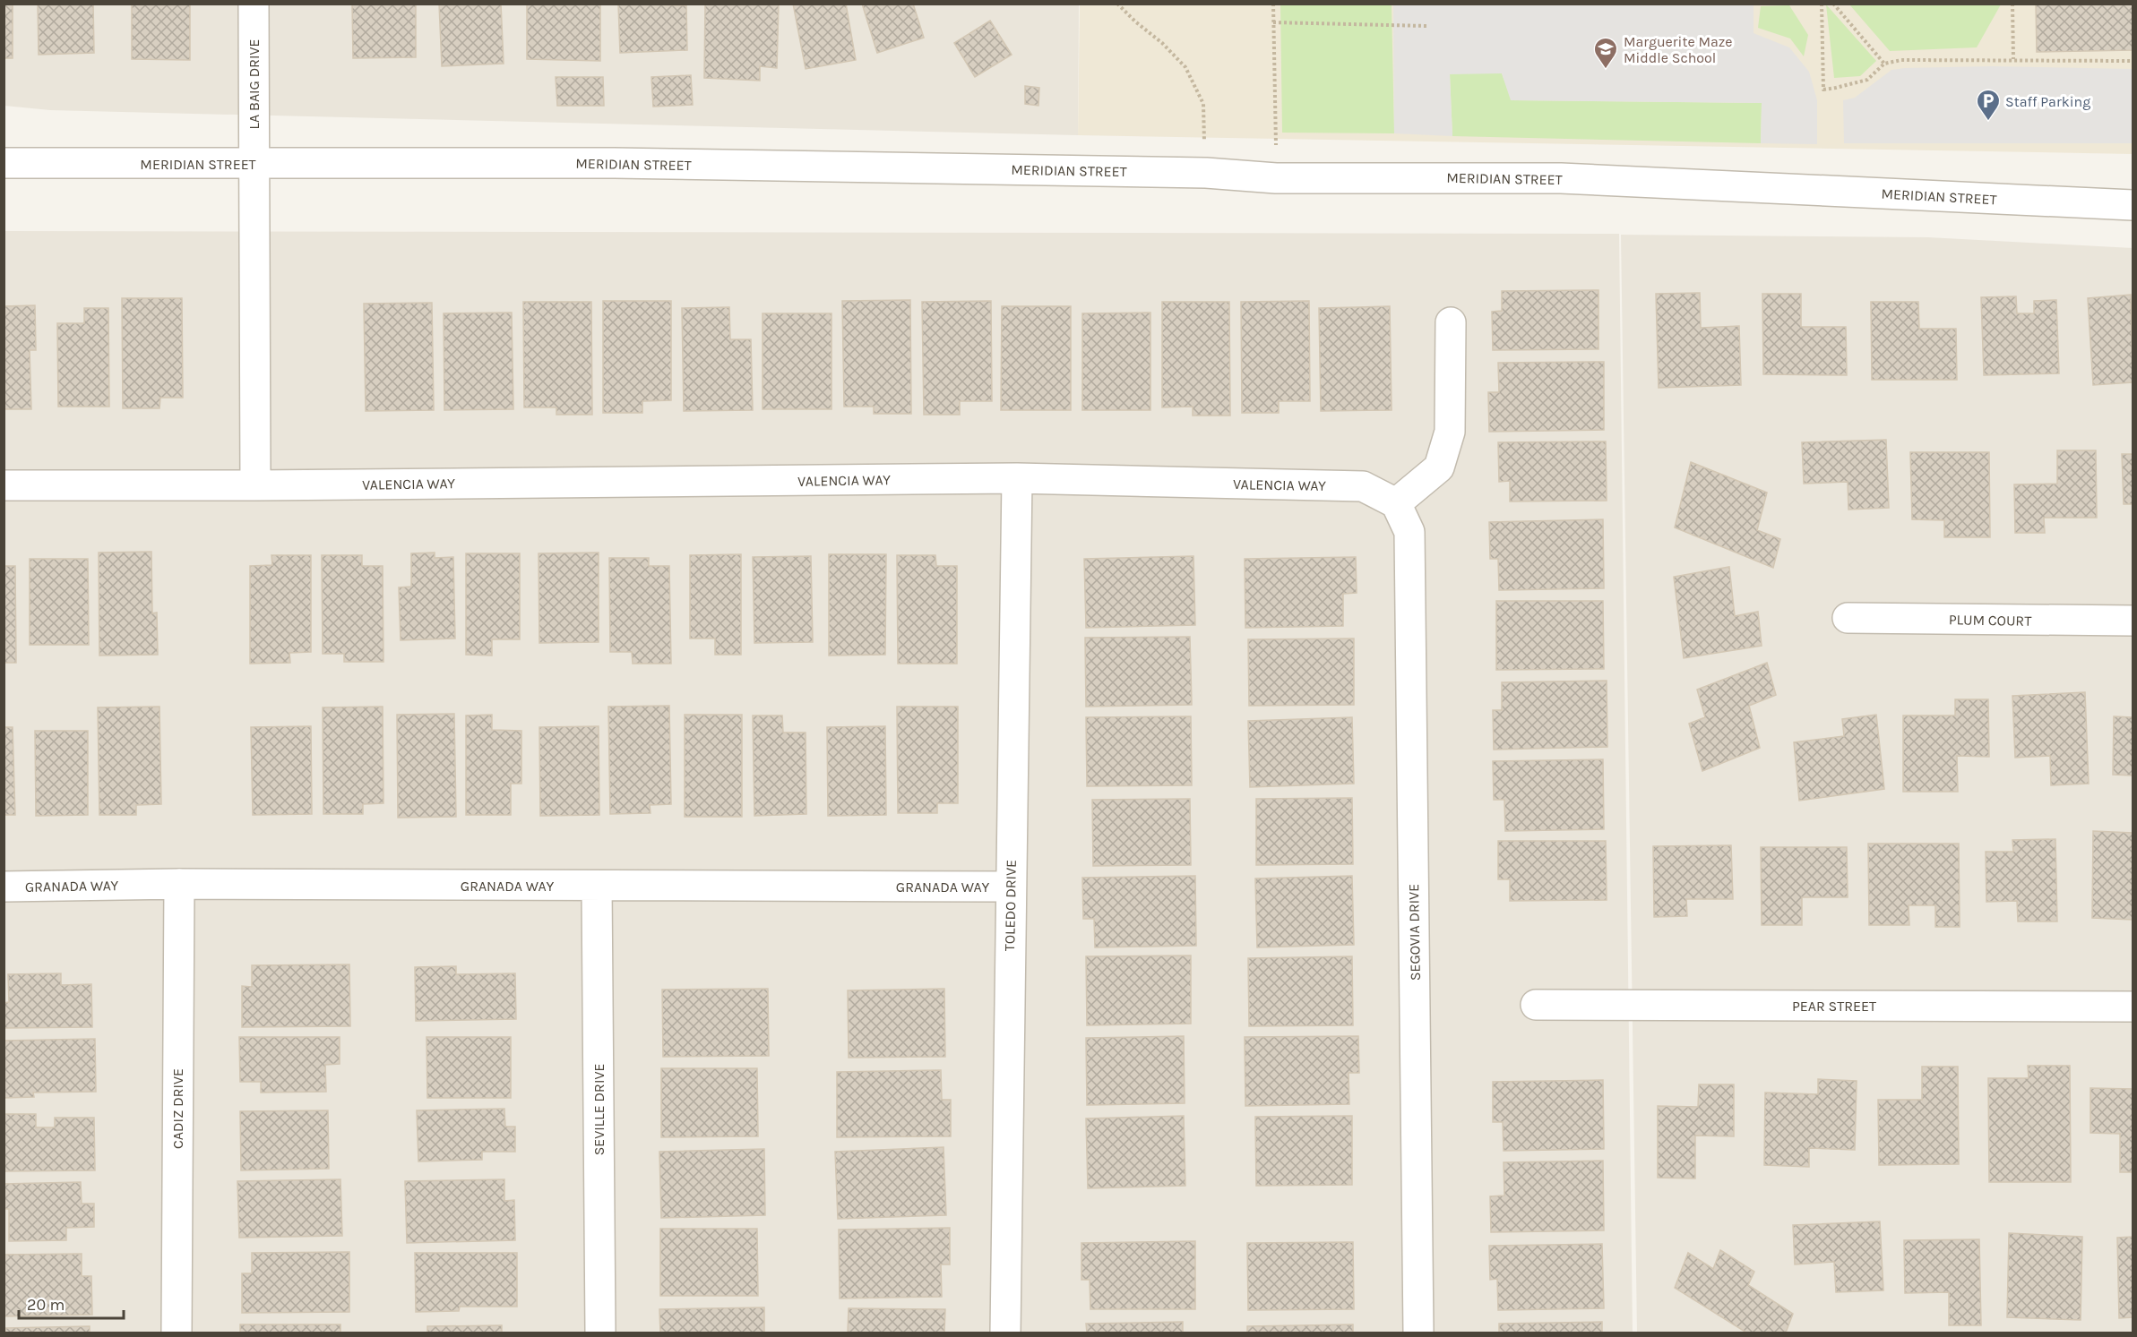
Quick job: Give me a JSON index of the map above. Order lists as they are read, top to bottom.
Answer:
{
  "streets": {
    "street": [
      "LA BAIG DRIVE",
      "MERIDIAN STREET",
      "VALENCIA WAY",
      "PLUM COURT",
      "GRANADA WAY",
      "TOLEDO DRIVE",
      "SEGOVIA DRIVE",
      "PEAR STREET",
      "CADIZ DRIVE",
      "SEVILLE DRIVE"
    ]
  },
  "crossings": [
    ["LA BAIG DRIVE", "MERIDIAN STREET"],
    ["VALENCIA WAY", "TOLEDO DRIVE"],
    ["VALENCIA WAY", "SEGOVIA DRIVE"],
    ["GRANADA WAY", "TOLEDO DRIVE"],
    ["GRANADA WAY", "CADIZ DRIVE"],
    ["GRANADA WAY", "SEVILLE DRIVE"]
  ],
  "places": {
    "school or university": ["Marguerite Maze Middle School"],
    "parking": ["Staff Parking"]
  },
  "scale_bar": "20 m"
}
